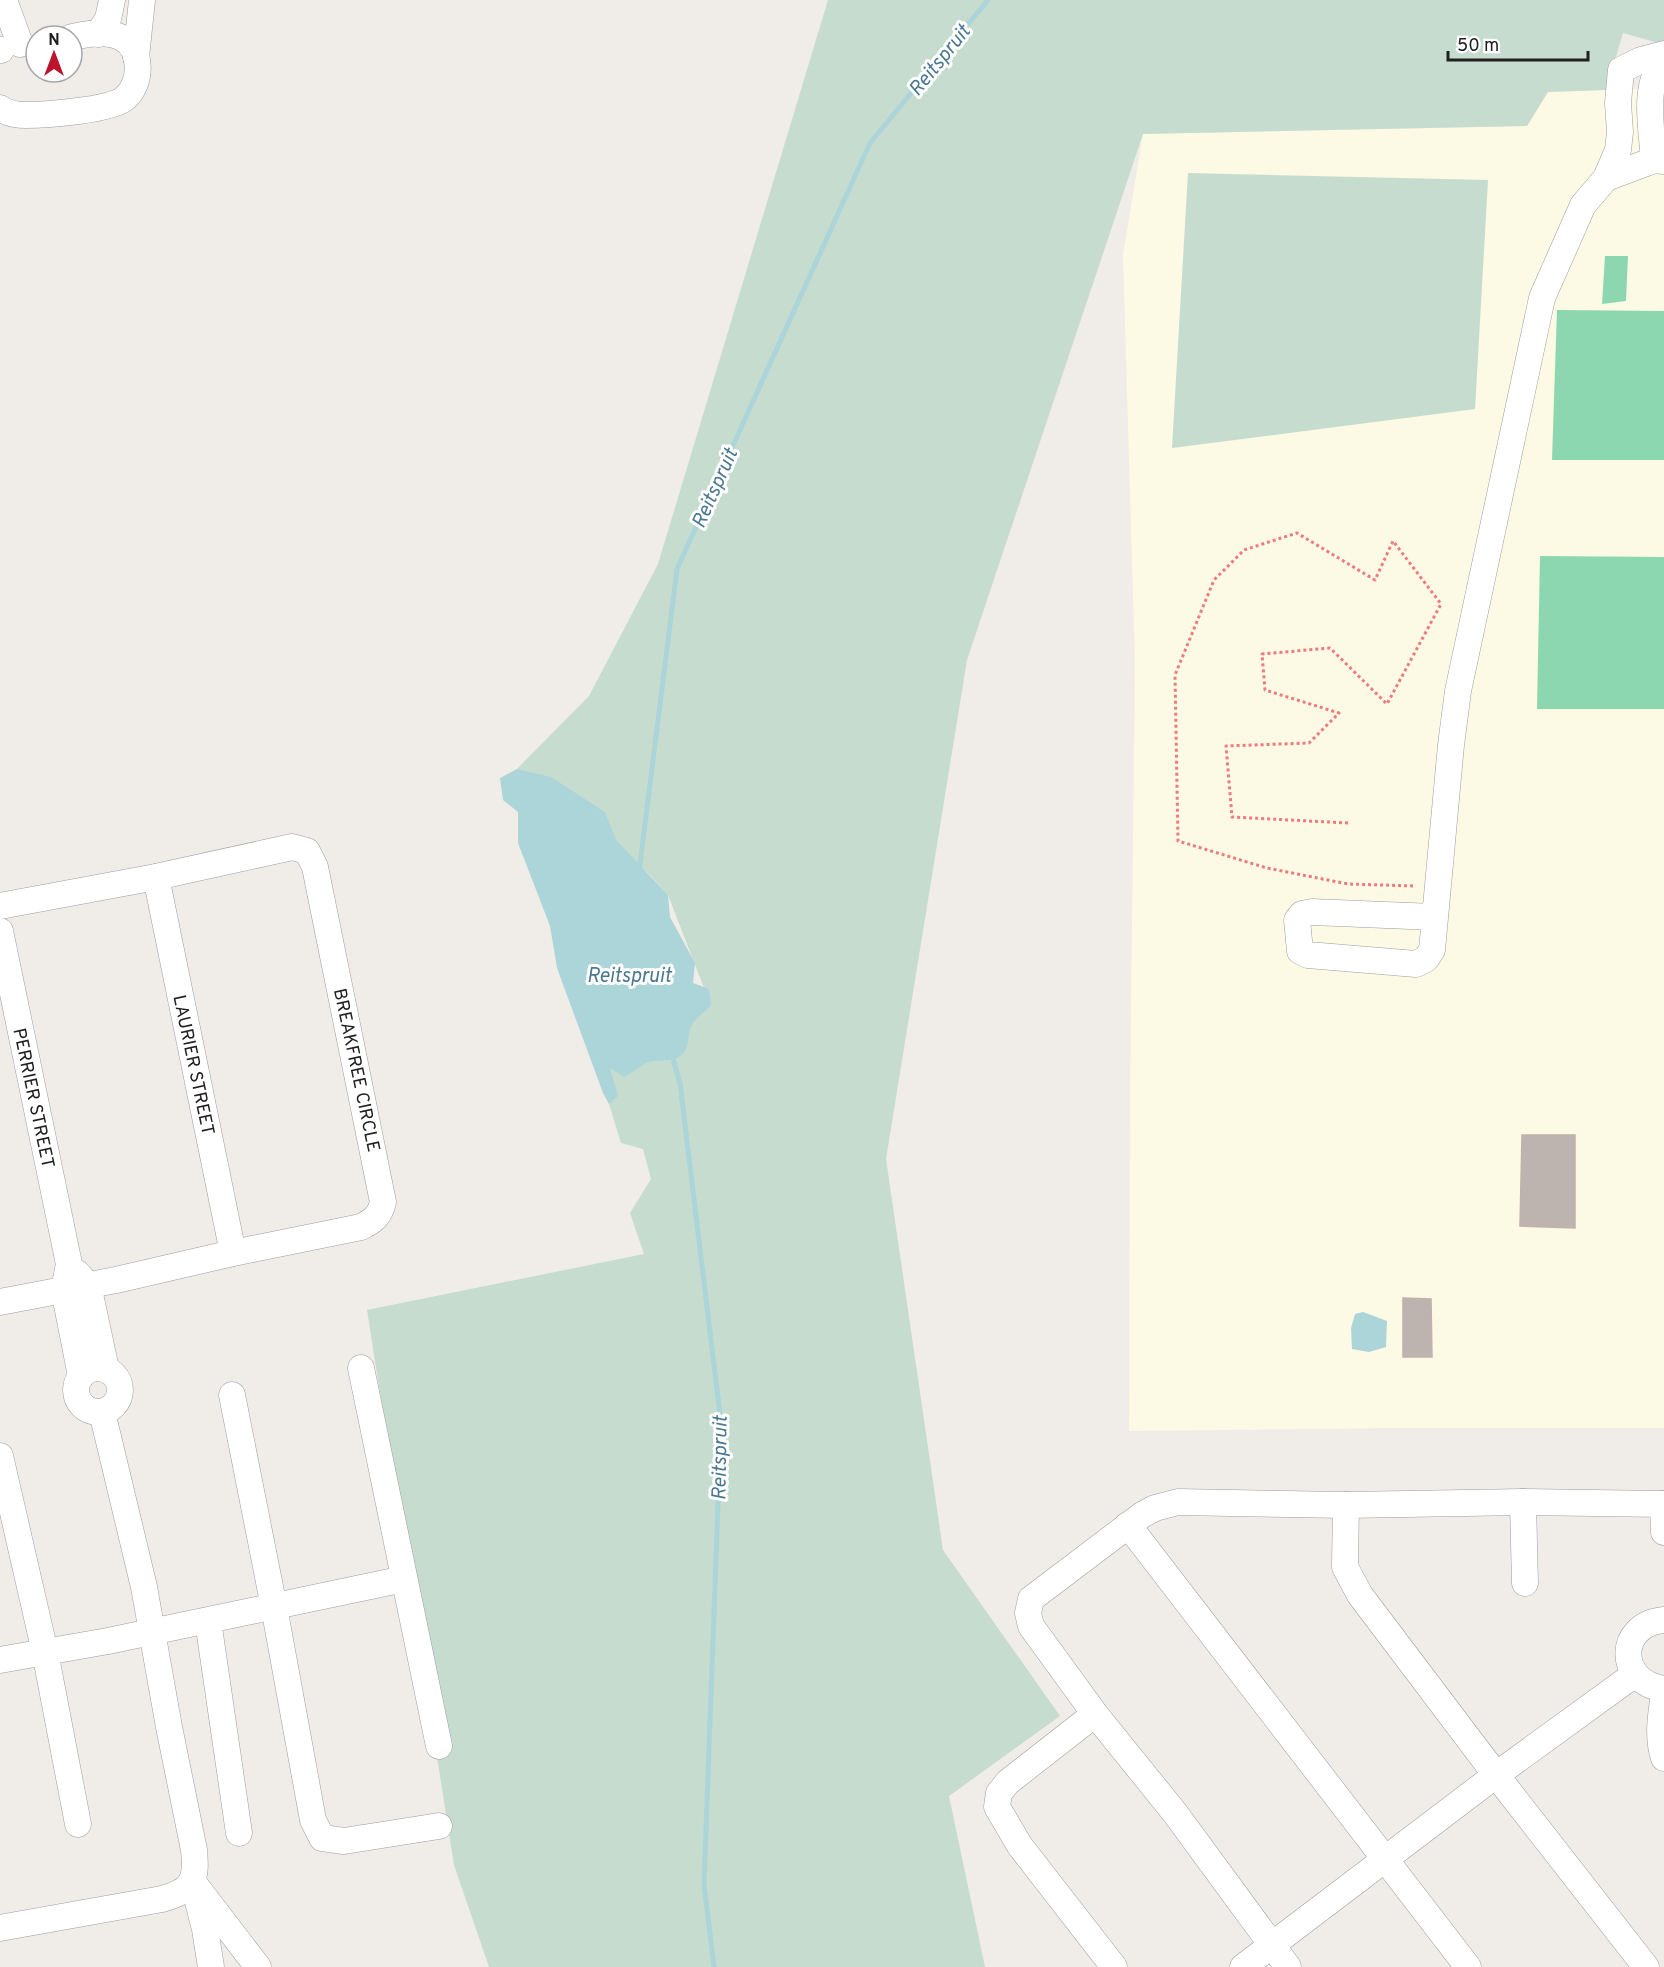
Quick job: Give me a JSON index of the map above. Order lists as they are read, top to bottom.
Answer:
{
  "streets": {
    "street": ["LAURIER STREET", "BREAKFREE CIRCLE", "PERRIER STREET"]
  },
  "crossings": [
    ["LAURIER STREET", "BREAKFREE CIRCLE"],
    ["BREAKFREE CIRCLE", "PERRIER STREET"]
  ],
  "water": ["Reitspruit"],
  "scale_bar": "50 m",
  "north": "top"
}
